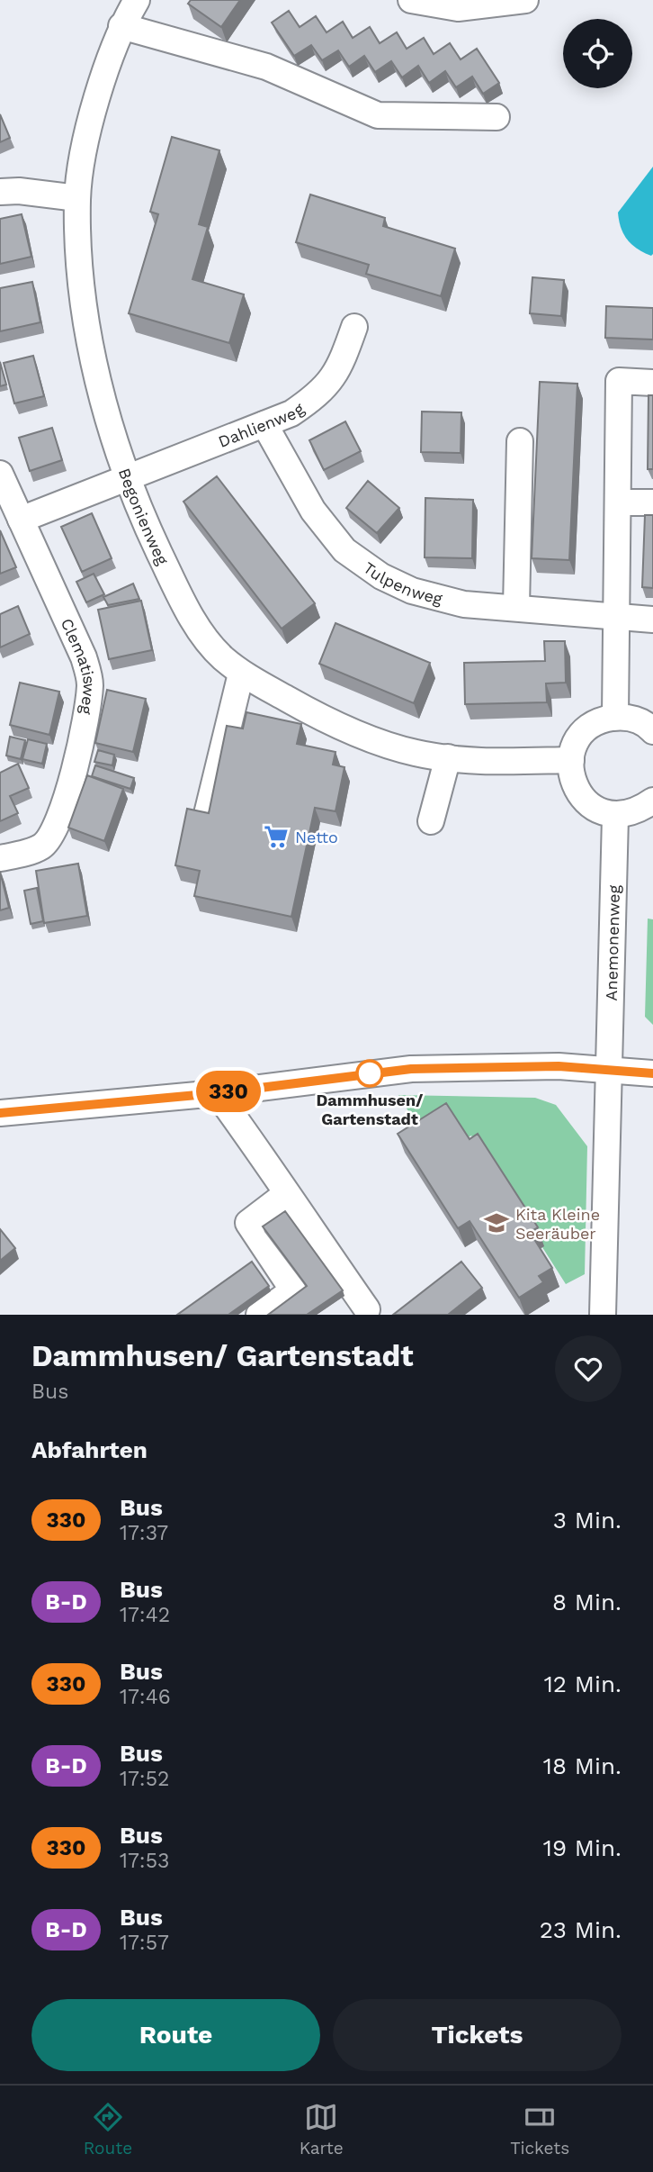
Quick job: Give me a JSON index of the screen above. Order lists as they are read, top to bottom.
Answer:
{
  "streets": {
    "street": [
      "Dahlienweg",
      "Begonienweg",
      "Tulpenweg",
      "Clematisweg",
      "Anemonenweg"
    ]
  },
  "crossings": [
    ["Dahlienweg", "Begonienweg"],
    ["Dahlienweg", "Tulpenweg"]
  ],
  "places": {
    "supermarket": ["Netto"],
    "other": ["Dammhusen/ Gartenstadt"],
    "school or university": ["Kita Kleine Seeräuber"]
  },
  "lines": ["bus line 330"],
  "page": {
    "on_map": "330",
    "heading": [
      ["Dammhusen/ Gartenstadt", "Bus"],
      "Abfahrten"
    ],
    "list": [
      {
        "mark": "330",
        "name": "Bus",
        "note": "17:37",
        "value": "3 Min."
      },
      {
        "mark": "B-D",
        "name": "Bus",
        "note": "17:42",
        "value": "8 Min."
      },
      {
        "mark": "330",
        "name": "Bus",
        "note": "17:46",
        "value": "12 Min."
      },
      {
        "mark": "B-D",
        "name": "Bus",
        "note": "17:52",
        "value": "18 Min."
      },
      {
        "mark": "330",
        "name": "Bus",
        "note": "17:53",
        "value": "19 Min."
      },
      {
        "mark": "B-D",
        "name": "Bus",
        "note": "17:57",
        "value": "23 Min."
      }
    ],
    "buttons": ["Route", "Tickets"],
    "tabs": ["Route", "Karte", "Tickets"]
  }
}
